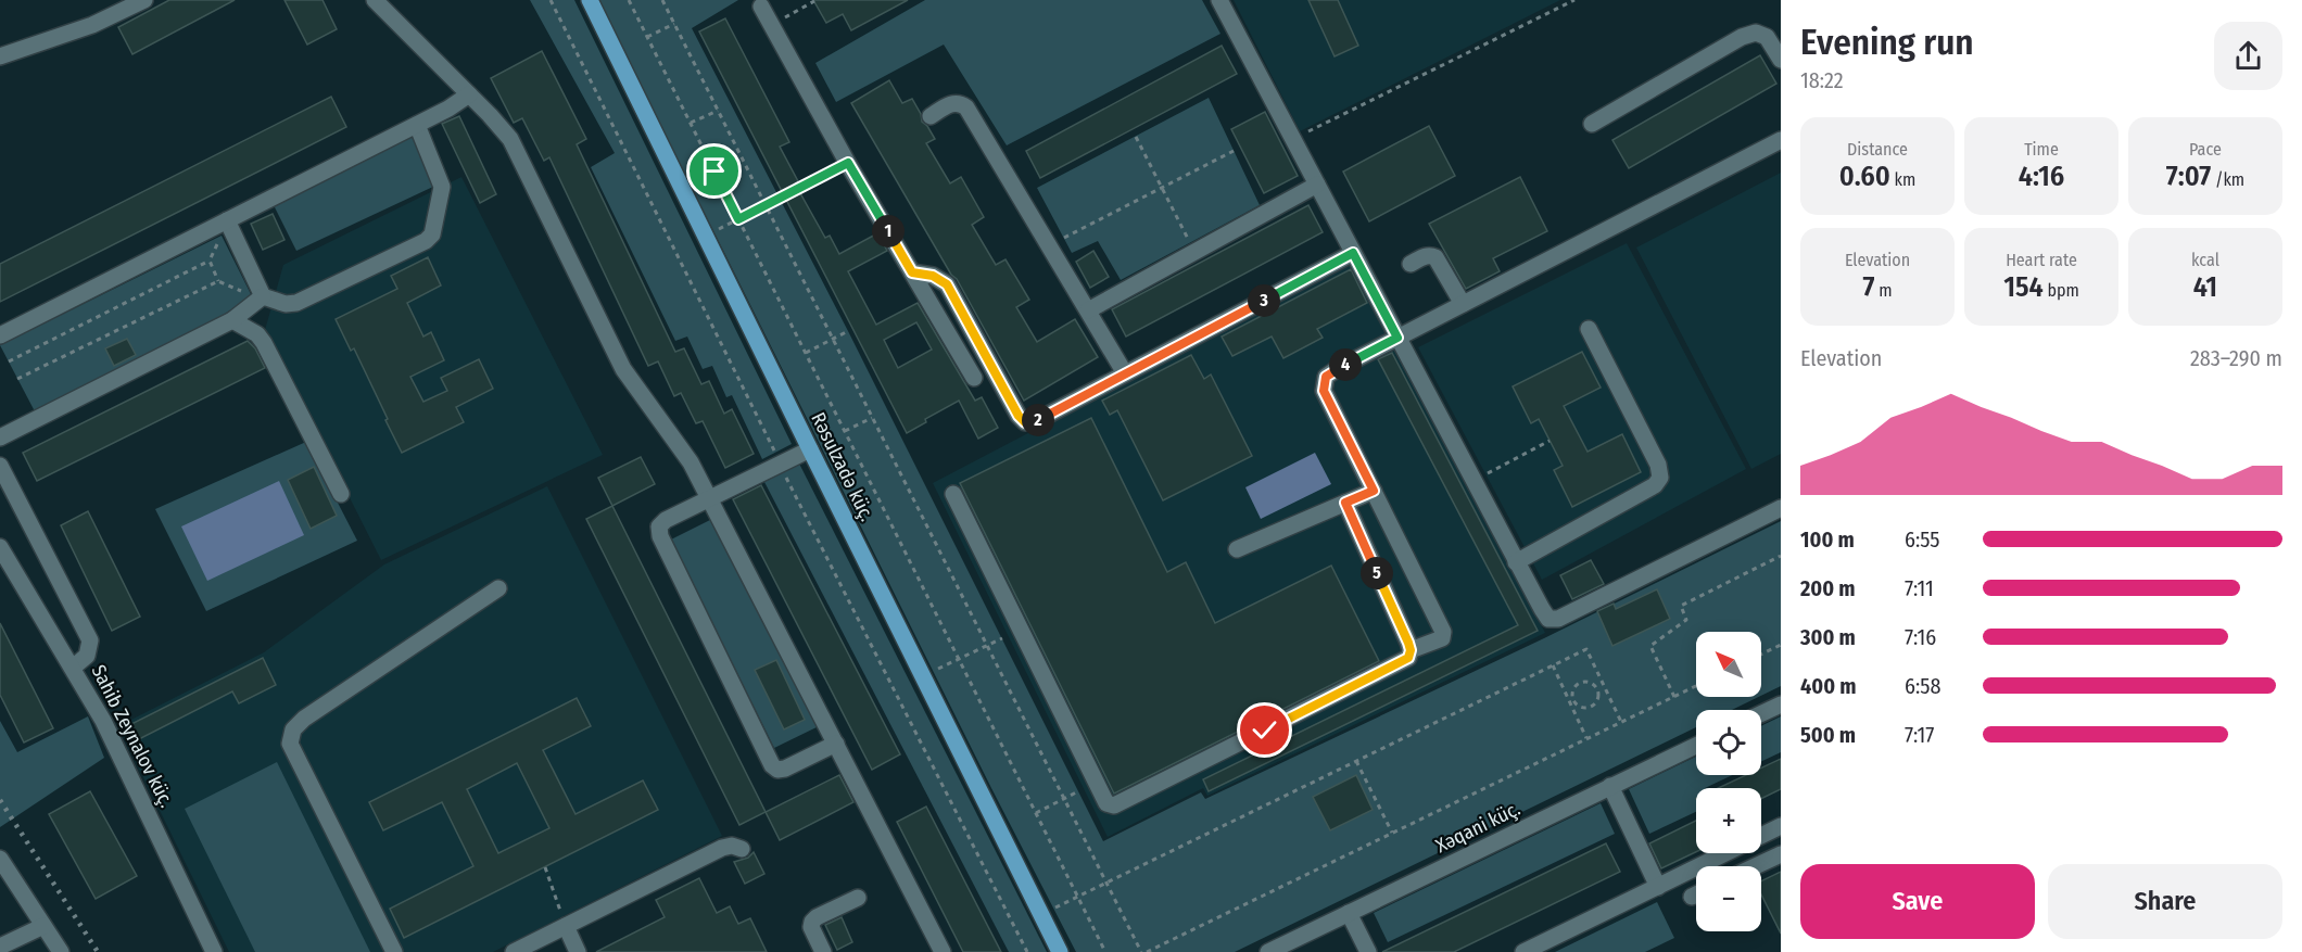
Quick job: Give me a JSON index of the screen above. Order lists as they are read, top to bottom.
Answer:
{
  "streets": {
    "main road": ["Rəsulzadə küç."],
    "street": ["Sahib Zeynalov küç.", "Xəqani küç."]
  },
  "north": "top left",
  "page": {
    "heading": ["Evening run", "18:22"],
    "stats": [
      ["Distance", "0.60 km"],
      ["Time", "4:16"],
      ["Pace", "7:07 /km"],
      ["Elevation", "7 m"],
      ["Heart rate", "154 bpm"],
      ["kcal", "41"]
    ],
    "pins": [
      "1",
      "3",
      "4",
      "2",
      "5"
    ],
    "chart": ["Elevation", "283–290 m"],
    "list": [
      {
        "name": "100 m",
        "note": "6:55"
      },
      {
        "name": "200 m",
        "note": "7:11"
      },
      {
        "name": "300 m",
        "note": "7:16"
      },
      {
        "name": "400 m",
        "note": "6:58"
      },
      {
        "name": "500 m",
        "note": "7:17"
      }
    ],
    "map_buttons": ["+", "−"],
    "buttons": ["Save", "Share"]
  }
}
